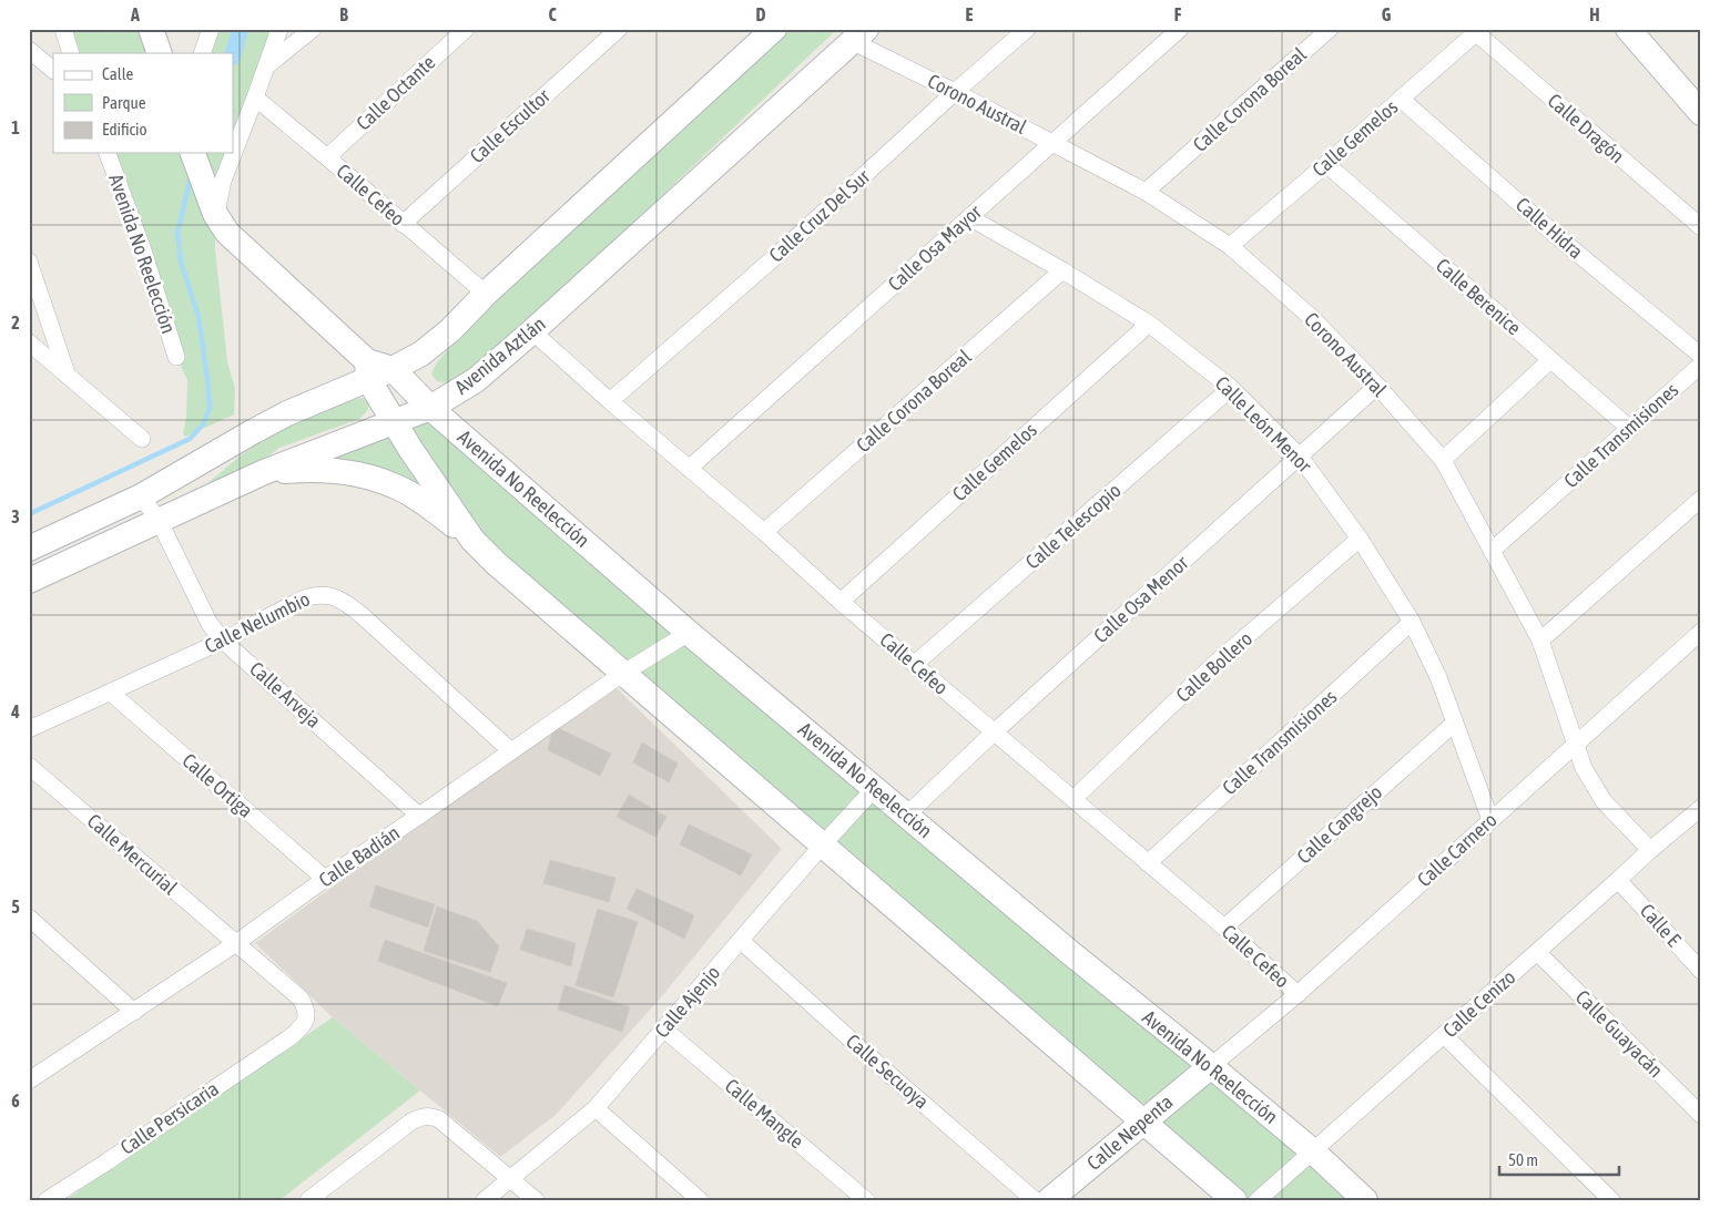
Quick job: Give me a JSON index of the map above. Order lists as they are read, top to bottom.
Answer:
{
  "streets": {
    "main road": ["Avenida No Reelección", "Avenida Aztlán", "Calle Nepenta"],
    "street": [
      "Calle Octante",
      "Calle Corona Boreal",
      "Corono Austral",
      "Calle Escultor",
      "Calle Dragón",
      "Calle Gemelos",
      "Calle Cefeo",
      "Calle Cruz Del Sur",
      "Calle Hidra",
      "Calle Osa Mayor",
      "Calle Berenice",
      "Calle León Menor",
      "Calle Transmisiones",
      "Calle Telescopio",
      "Calle Osa Menor",
      "Calle Nelumbio",
      "Calle Bollero",
      "Calle Arveja",
      "Calle Ortiga",
      "Calle Cangrejo",
      "Calle Carnero",
      "Calle Mercurial",
      "Calle Badián",
      "Calle E",
      "Calle Ajenjo",
      "Calle Cenizo",
      "Calle Guayacán",
      "Calle Secuoya",
      "Calle Mangle",
      "Calle Persicaria"
    ]
  },
  "crossings": [
    ["Calle Octante", "Calle Cefeo"],
    ["Calle Corona Boreal", "Corono Austral"],
    ["Calle Corona Boreal", "Calle Cefeo"],
    ["Calle Corona Boreal", "Calle León Menor"],
    ["Corono Austral", "Calle Gemelos"],
    ["Corono Austral", "Calle Cruz Del Sur"],
    ["Corono Austral", "Calle Osa Mayor"],
    ["Corono Austral", "Avenida Aztlán"],
    ["Corono Austral", "Calle Transmisiones"],
    ["Corono Austral", "Calle Osa Menor"],
    ["Corono Austral", "Calle Carnero"],
    ["Corono Austral", "Calle Cenizo"],
    ["Calle Escultor", "Calle Cefeo"],
    ["Calle Dragón", "Calle Gemelos"],
    ["Calle Gemelos", "Calle Cefeo"],
    ["Calle Gemelos", "Calle Hidra"],
    ["Calle Gemelos", "Calle Berenice"],
    ["Calle Gemelos", "Calle León Menor"],
    ["Calle Cefeo", "Calle Cruz Del Sur"],
    ["Calle Cefeo", "Calle Osa Mayor"],
    ["Calle Cefeo", "Avenida Aztlán"],
    ["Calle Cefeo", "Calle Transmisiones"],
    ["Calle Cefeo", "Calle Telescopio"],
    ["Calle Cefeo", "Calle Osa Menor"],
    ["Calle Cefeo", "Calle Bollero"],
    ["Calle Cefeo", "Calle Cangrejo"],
    ["Calle Cefeo", "Calle Carnero"],
    ["Calle Osa Mayor", "Calle León Menor"],
    ["Avenida No Reelección", "Avenida Aztlán"],
    ["Avenida No Reelección", "Calle Osa Menor"],
    ["Avenida No Reelección", "Calle Carnero"],
    ["Avenida No Reelección", "Calle Badián"],
    ["Avenida No Reelección", "Calle Ajenjo"],
    ["Avenida No Reelección", "Calle Cenizo"],
    ["Avenida No Reelección", "Calle Nepenta"],
    ["Calle Berenice", "Calle Transmisiones"],
    ["Avenida Aztlán", "Calle Arveja"],
    ["Calle León Menor", "Calle Transmisiones"],
    ["Calle León Menor", "Calle Telescopio"],
    ["Calle León Menor", "Calle Osa Menor"],
    ["Calle León Menor", "Calle Bollero"],
    ["Calle León Menor", "Calle Cangrejo"],
    ["Calle León Menor", "Calle Carnero"],
    ["Calle Nelumbio", "Calle Arveja"],
    ["Calle Nelumbio", "Calle Ortiga"],
    ["Calle Nelumbio", "Calle Badián"],
    ["Calle Arveja", "Calle Badián"],
    ["Calle Ortiga", "Calle Badián"],
    ["Calle Carnero", "Calle Nepenta"],
    ["Calle Mercurial", "Calle Badián"],
    ["Calle Mercurial", "Calle Persicaria"],
    ["Calle E", "Calle Cenizo"],
    ["Calle Ajenjo", "Calle Secuoya"],
    ["Calle Ajenjo", "Calle Mangle"],
    ["Calle Cenizo", "Calle Guayacán"]
  ],
  "legend": ["Calle", "Parque", "Edificio"],
  "scale_bar": "50 m",
  "grid": {
    "columns": [
      "A",
      "B",
      "C",
      "D",
      "E",
      "F",
      "G",
      "H"
    ],
    "rows": [
      "1",
      "2",
      "3",
      "4",
      "5",
      "6"
    ]
  }
}
